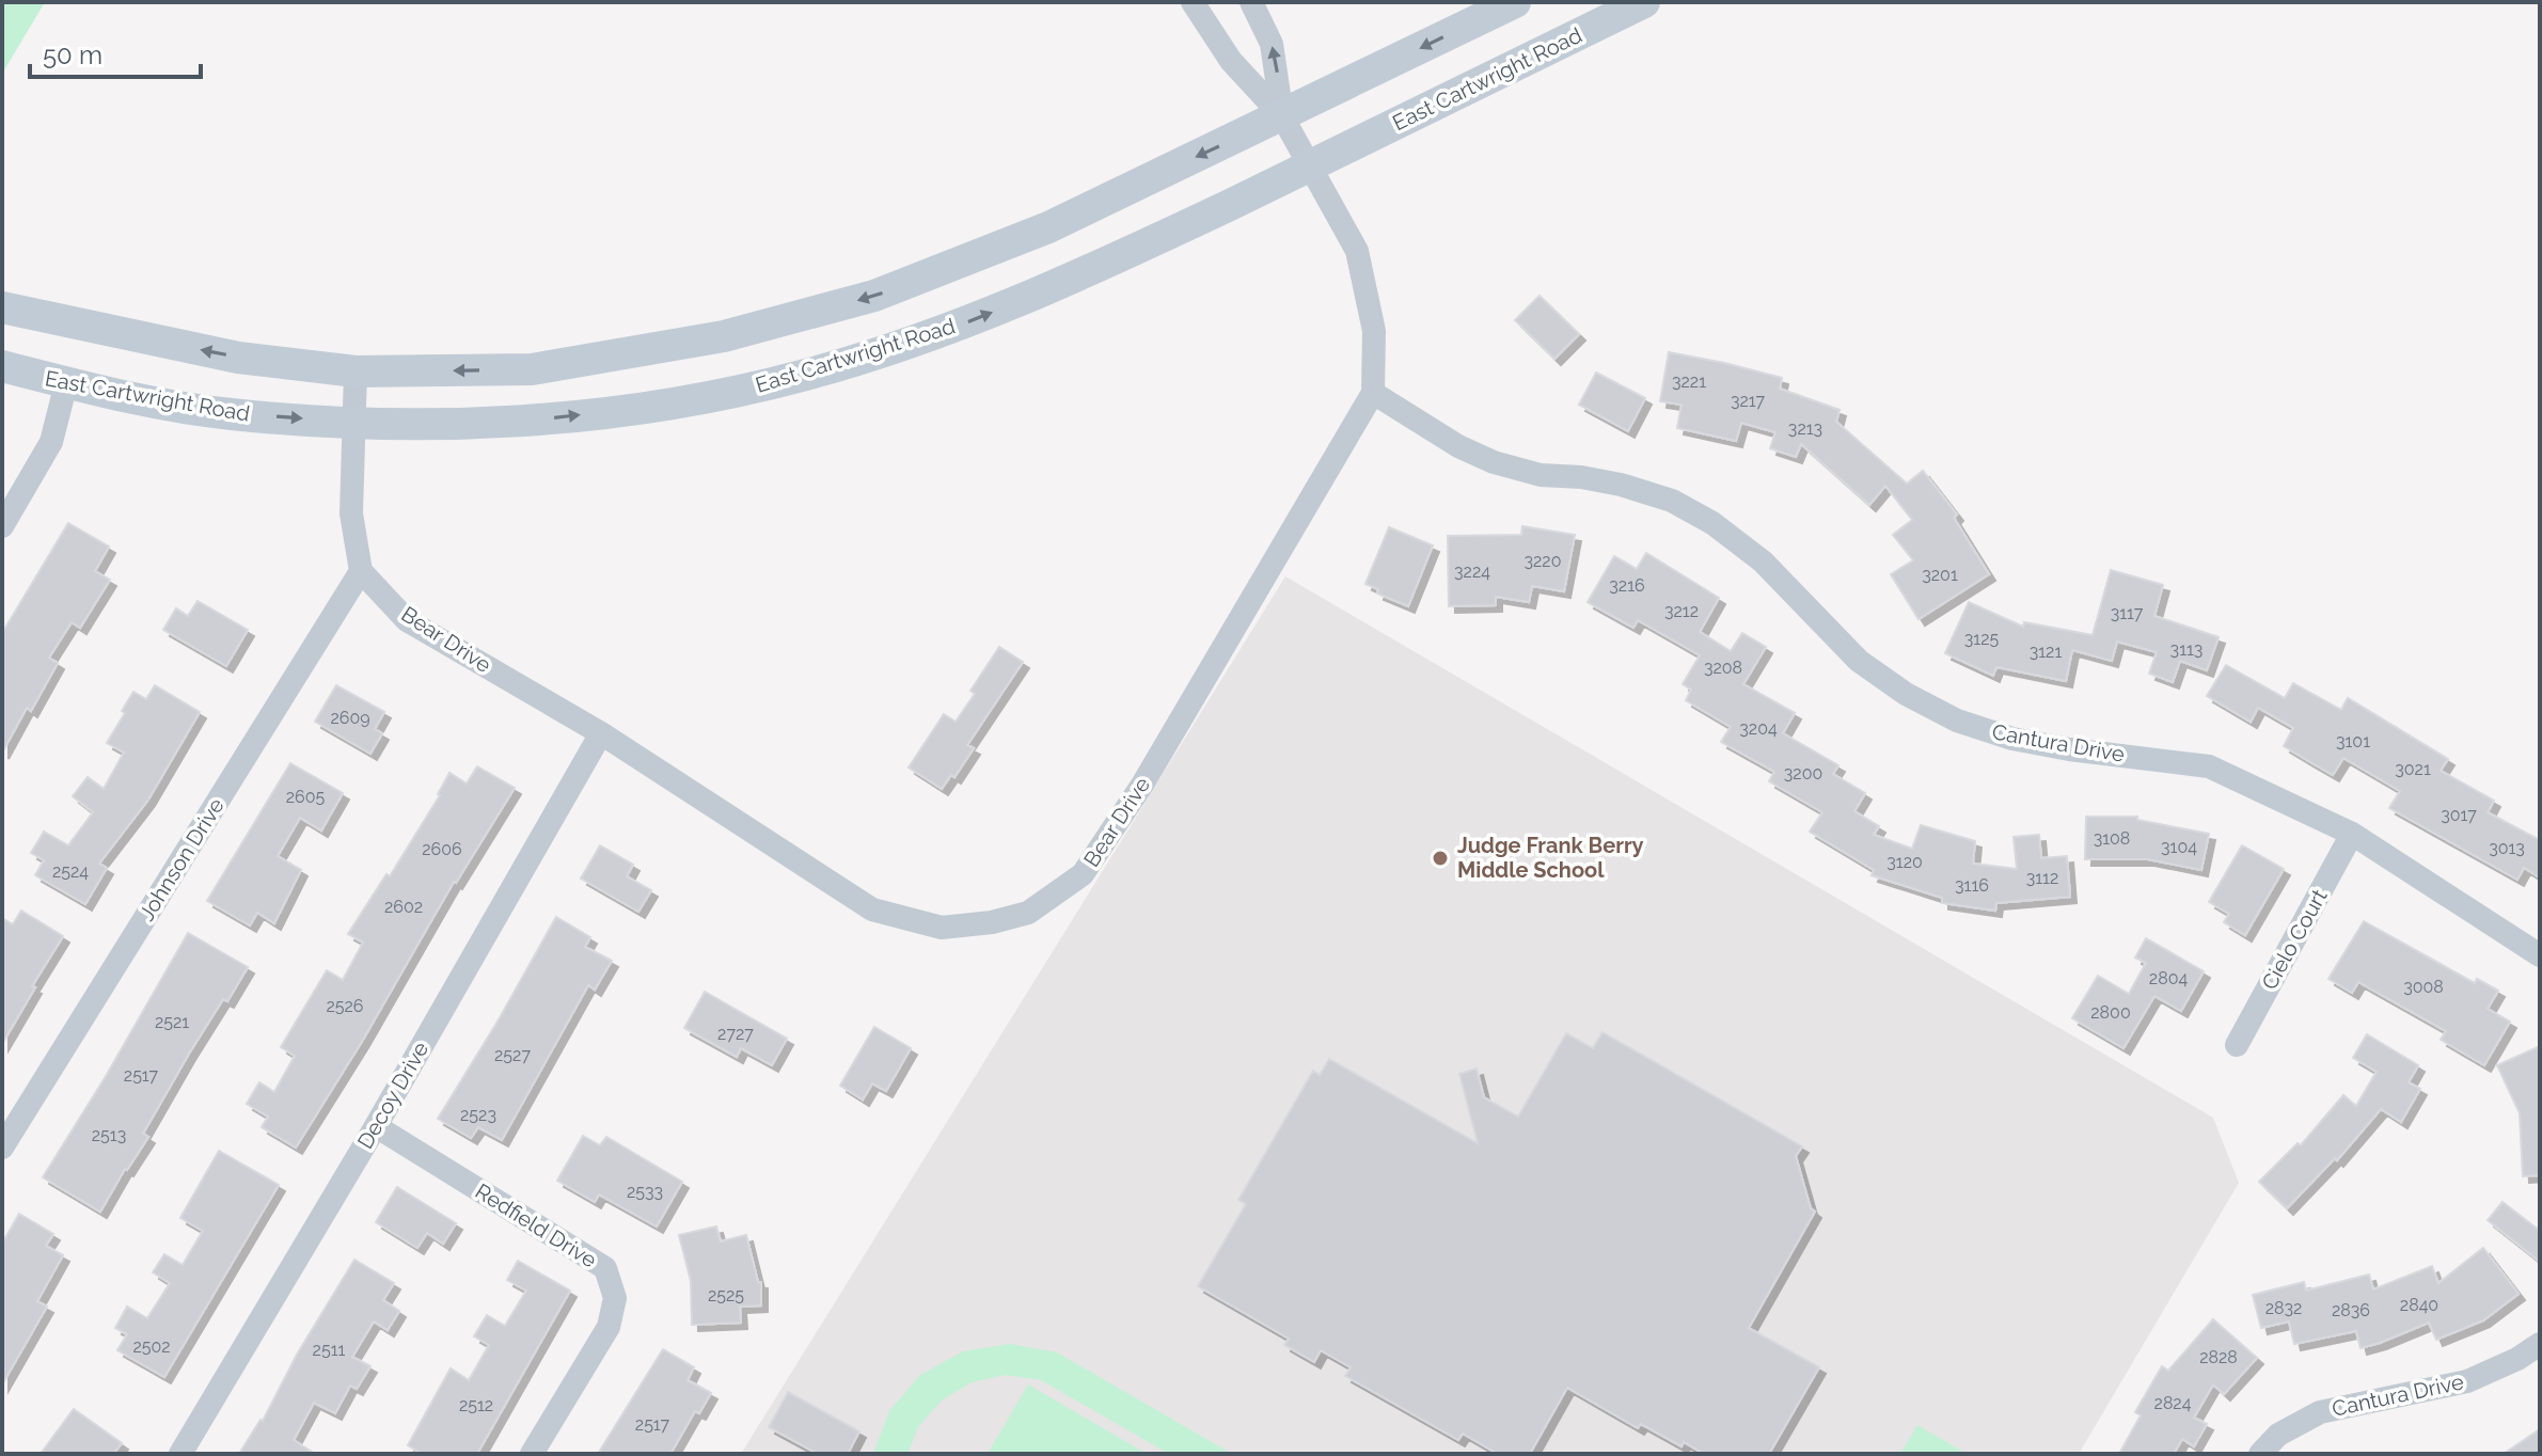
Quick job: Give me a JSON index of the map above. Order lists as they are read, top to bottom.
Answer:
{
  "streets": {
    "main road": ["East Cartwright Road"],
    "street": [
      "Bear Drive",
      "Cantura Drive",
      "Johnson Drive",
      "Cielo Court",
      "Decoy Drive",
      "Redfield Drive"
    ]
  },
  "crossings": [
    ["East Cartwright Road", "Bear Drive"],
    ["Bear Drive", "Cantura Drive"],
    ["Bear Drive", "Johnson Drive"],
    ["Bear Drive", "Decoy Drive"],
    ["Cantura Drive", "Cielo Court"],
    ["Decoy Drive", "Redfield Drive"]
  ],
  "places": ["Judge Frank Berry Middle School"],
  "house_numbers": [
    "3221",
    "3217",
    "3213",
    "3220",
    "3224",
    "3201",
    "3216",
    "3212",
    "3117",
    "3125",
    "3113",
    "3121",
    "3208",
    "2609",
    "3204",
    "3101",
    "3021",
    "3200",
    "2605",
    "3017",
    "3108",
    "3104",
    "3013",
    "2606",
    "3120",
    "2524",
    "3112",
    "3116",
    "2602",
    "2804",
    "3008",
    "2526",
    "2800",
    "2521",
    "2727",
    "2527",
    "2517",
    "2523",
    "2513",
    "2533",
    "2525",
    "2840",
    "2832",
    "2836",
    "2502",
    "2511",
    "2828",
    "2824",
    "2512",
    "2517"
  ],
  "scale_bar": "50 m"
}
